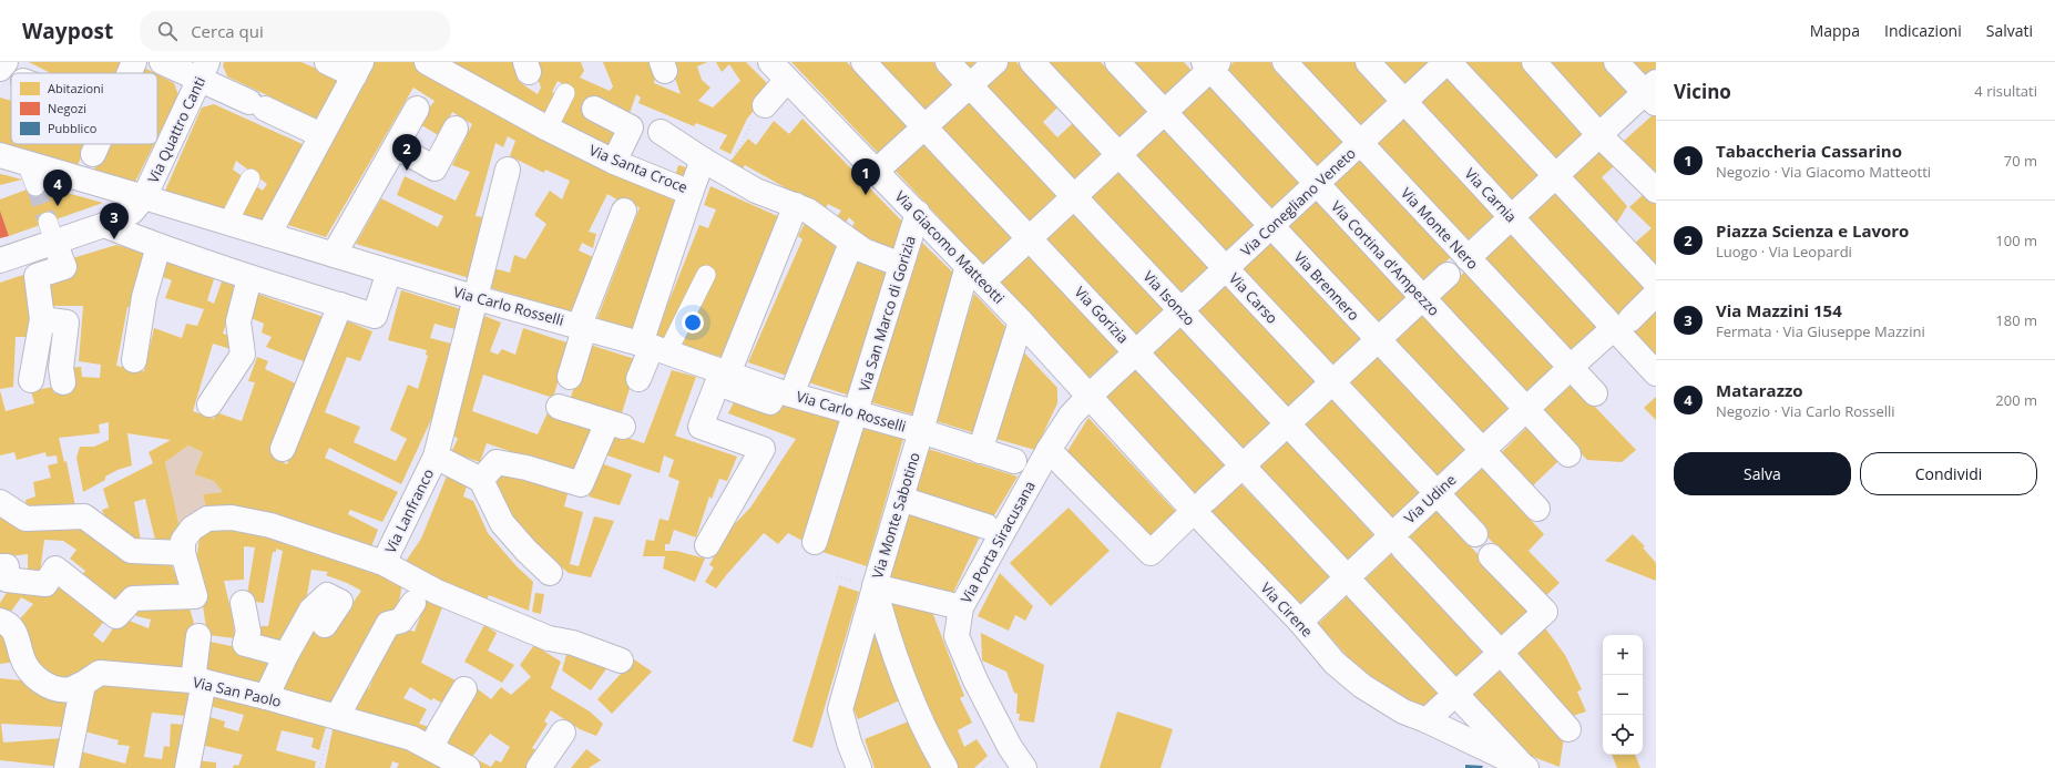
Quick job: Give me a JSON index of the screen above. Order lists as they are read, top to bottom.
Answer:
{
  "streets": {
    "street": [
      "Via Quattro Canti",
      "Via Santa Croce",
      "Via Carnia",
      "Via Conegliano Veneto",
      "Via Monte Nero",
      "Via Giacomo Matteotti",
      "Via Cortina d'Ampezzo",
      "Via Brennero",
      "Via Isonzo",
      "Via Carso",
      "Via Carlo Rosselli",
      "Via San Marco di Gorizia",
      "Via Gorizia",
      "Via Udine",
      "Via Lanfranco",
      "Via Monte Sabotino",
      "Via Porta Siracusana",
      "Via Cirene",
      "Via San Paolo"
    ]
  },
  "crossings": [
    ["Via Quattro Canti", "Via Carlo Rosselli"],
    ["Via Carnia", "Via Conegliano Veneto"],
    ["Via Carnia", "Via Udine"],
    ["Via Conegliano Veneto", "Via Monte Nero"],
    ["Via Conegliano Veneto", "Via Giacomo Matteotti"],
    ["Via Conegliano Veneto", "Via Cortina d'Ampezzo"],
    ["Via Conegliano Veneto", "Via Brennero"],
    ["Via Conegliano Veneto", "Via Isonzo"],
    ["Via Conegliano Veneto", "Via Carso"],
    ["Via Conegliano Veneto", "Via Gorizia"],
    ["Via Conegliano Veneto", "Via Porta Siracusana"],
    ["Via Conegliano Veneto", "Via Cirene"],
    ["Via Monte Nero", "Via Udine"],
    ["Via Giacomo Matteotti", "Via San Marco di Gorizia"],
    ["Via Giacomo Matteotti", "Via Monte Sabotino"],
    ["Via Giacomo Matteotti", "Via Porta Siracusana"],
    ["Via Giacomo Matteotti", "Via Cirene"],
    ["Via Cortina d'Ampezzo", "Via Udine"],
    ["Via Brennero", "Via Udine"],
    ["Via Isonzo", "Via Udine"],
    ["Via Carso", "Via Udine"],
    ["Via Carlo Rosselli", "Via San Marco di Gorizia"],
    ["Via Carlo Rosselli", "Via Lanfranco"],
    ["Via Carlo Rosselli", "Via Monte Sabotino"],
    ["Via Udine", "Via Cirene"],
    ["Via Porta Siracusana", "Via Cirene"]
  ],
  "legend": ["Abitazioni", "Negozi", "Pubblico"],
  "page": {
    "header": "Waypost",
    "search": "Cerca qui",
    "nav": ["Mappa", "Indicazioni", "Salvati"],
    "heading": ["Vicino", "4 risultati"],
    "list": [
      {
        "mark": "1",
        "name": "Tabaccheria Cassarino",
        "note": "Negozio · Via Giacomo Matteotti",
        "value": "70 m"
      },
      {
        "mark": "2",
        "name": "Piazza Scienza e Lavoro",
        "note": "Luogo · Via Leopardi",
        "value": "100 m"
      },
      {
        "mark": "3",
        "name": "Via Mazzini 154",
        "note": "Fermata · Via Giuseppe Mazzini",
        "value": "180 m"
      },
      {
        "mark": "4",
        "name": "Matarazzo",
        "note": "Negozio · Via Carlo Rosselli",
        "value": "200 m"
      }
    ],
    "pins": [
      "2",
      "1",
      "4",
      "3"
    ],
    "buttons": ["Salva", "Condividi"],
    "map_buttons": ["+", "−"]
  }
}
